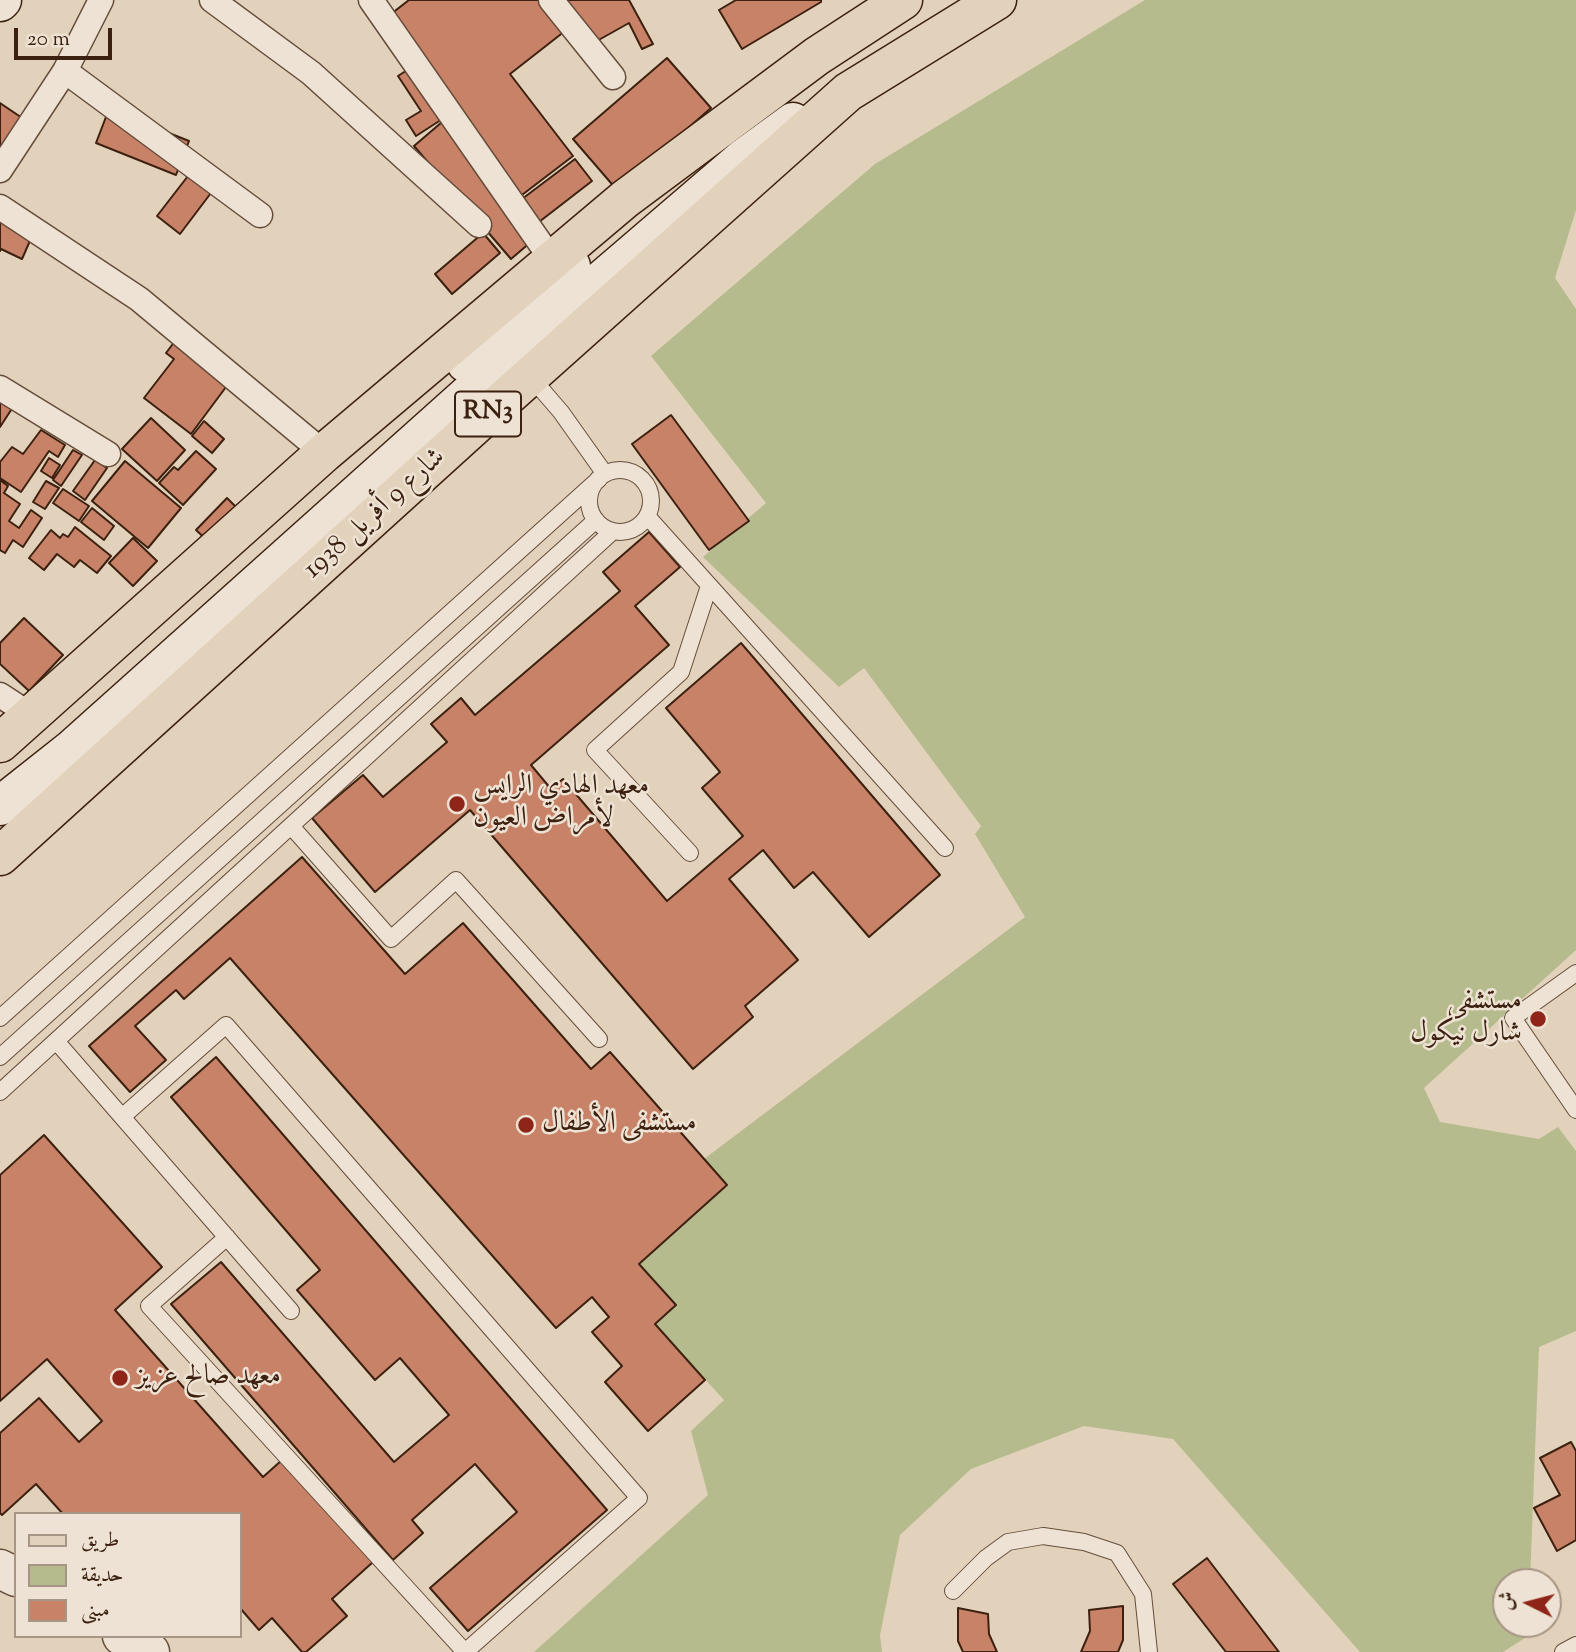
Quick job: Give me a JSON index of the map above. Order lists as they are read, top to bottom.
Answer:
{
  "streets": {
    "main road": ["RN3", "شارع 9 أفريل 1938"]
  },
  "places": [
    "معهد الهادي الرايس لأمراض العيون",
    "مستشفى شارل نيكول",
    "مستشفى الأطفال",
    "معهد صالح عزيز"
  ],
  "legend": ["طريق", "حديقة", "مبنى"],
  "scale_bar": "20 m",
  "north": "left"
}
